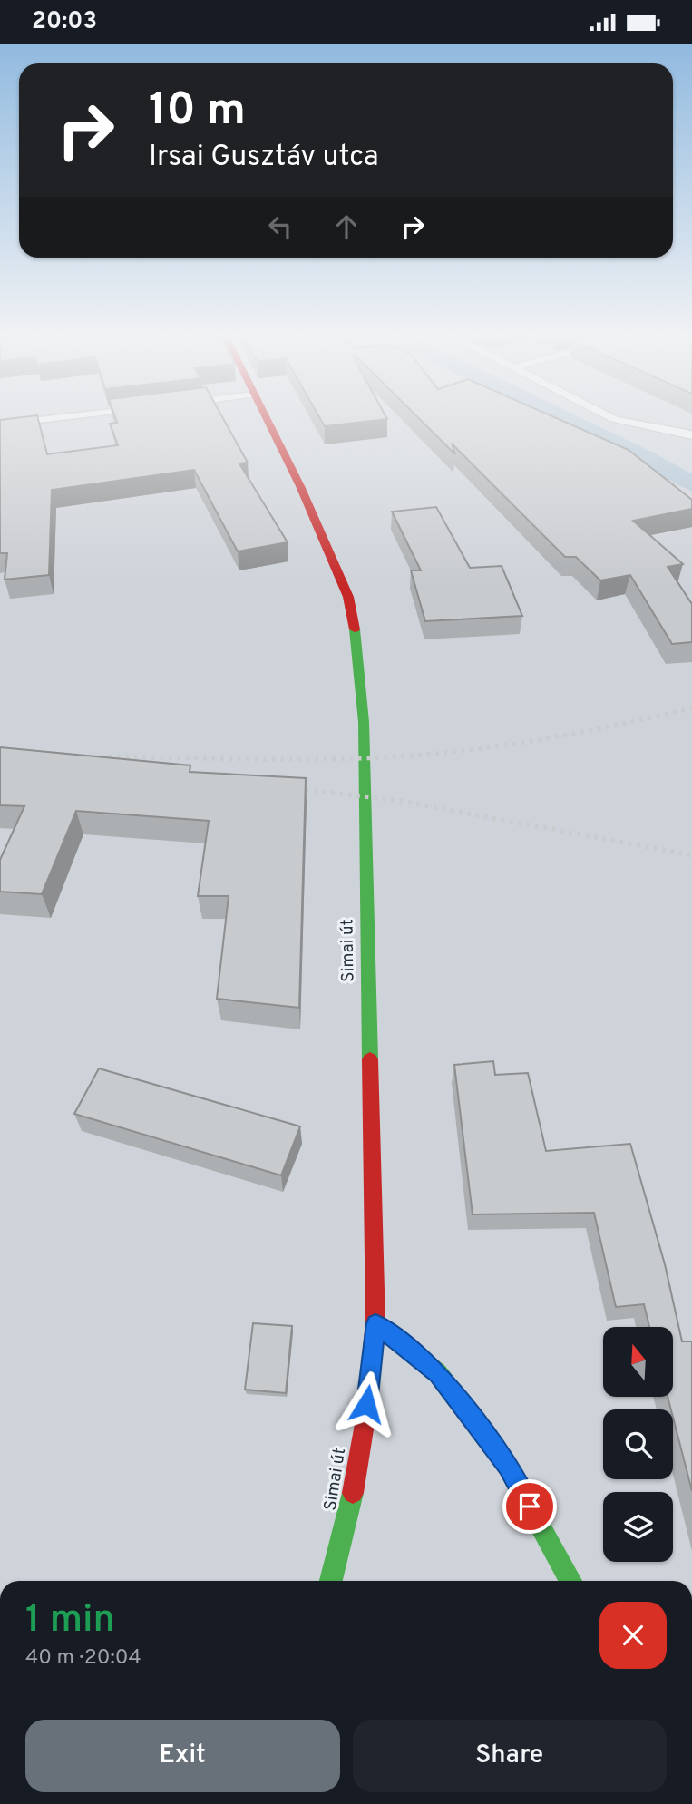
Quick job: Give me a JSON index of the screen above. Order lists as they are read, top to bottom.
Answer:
{
  "streets": {
    "main road": ["Simai út"]
  },
  "north": "top",
  "page": {
    "status": "20:03",
    "turn": ["10 m", "Irsai Gusztáv utca"],
    "heading": ["1 min", "40 m · 20:04"],
    "buttons": ["Exit", "Share"]
  }
}
